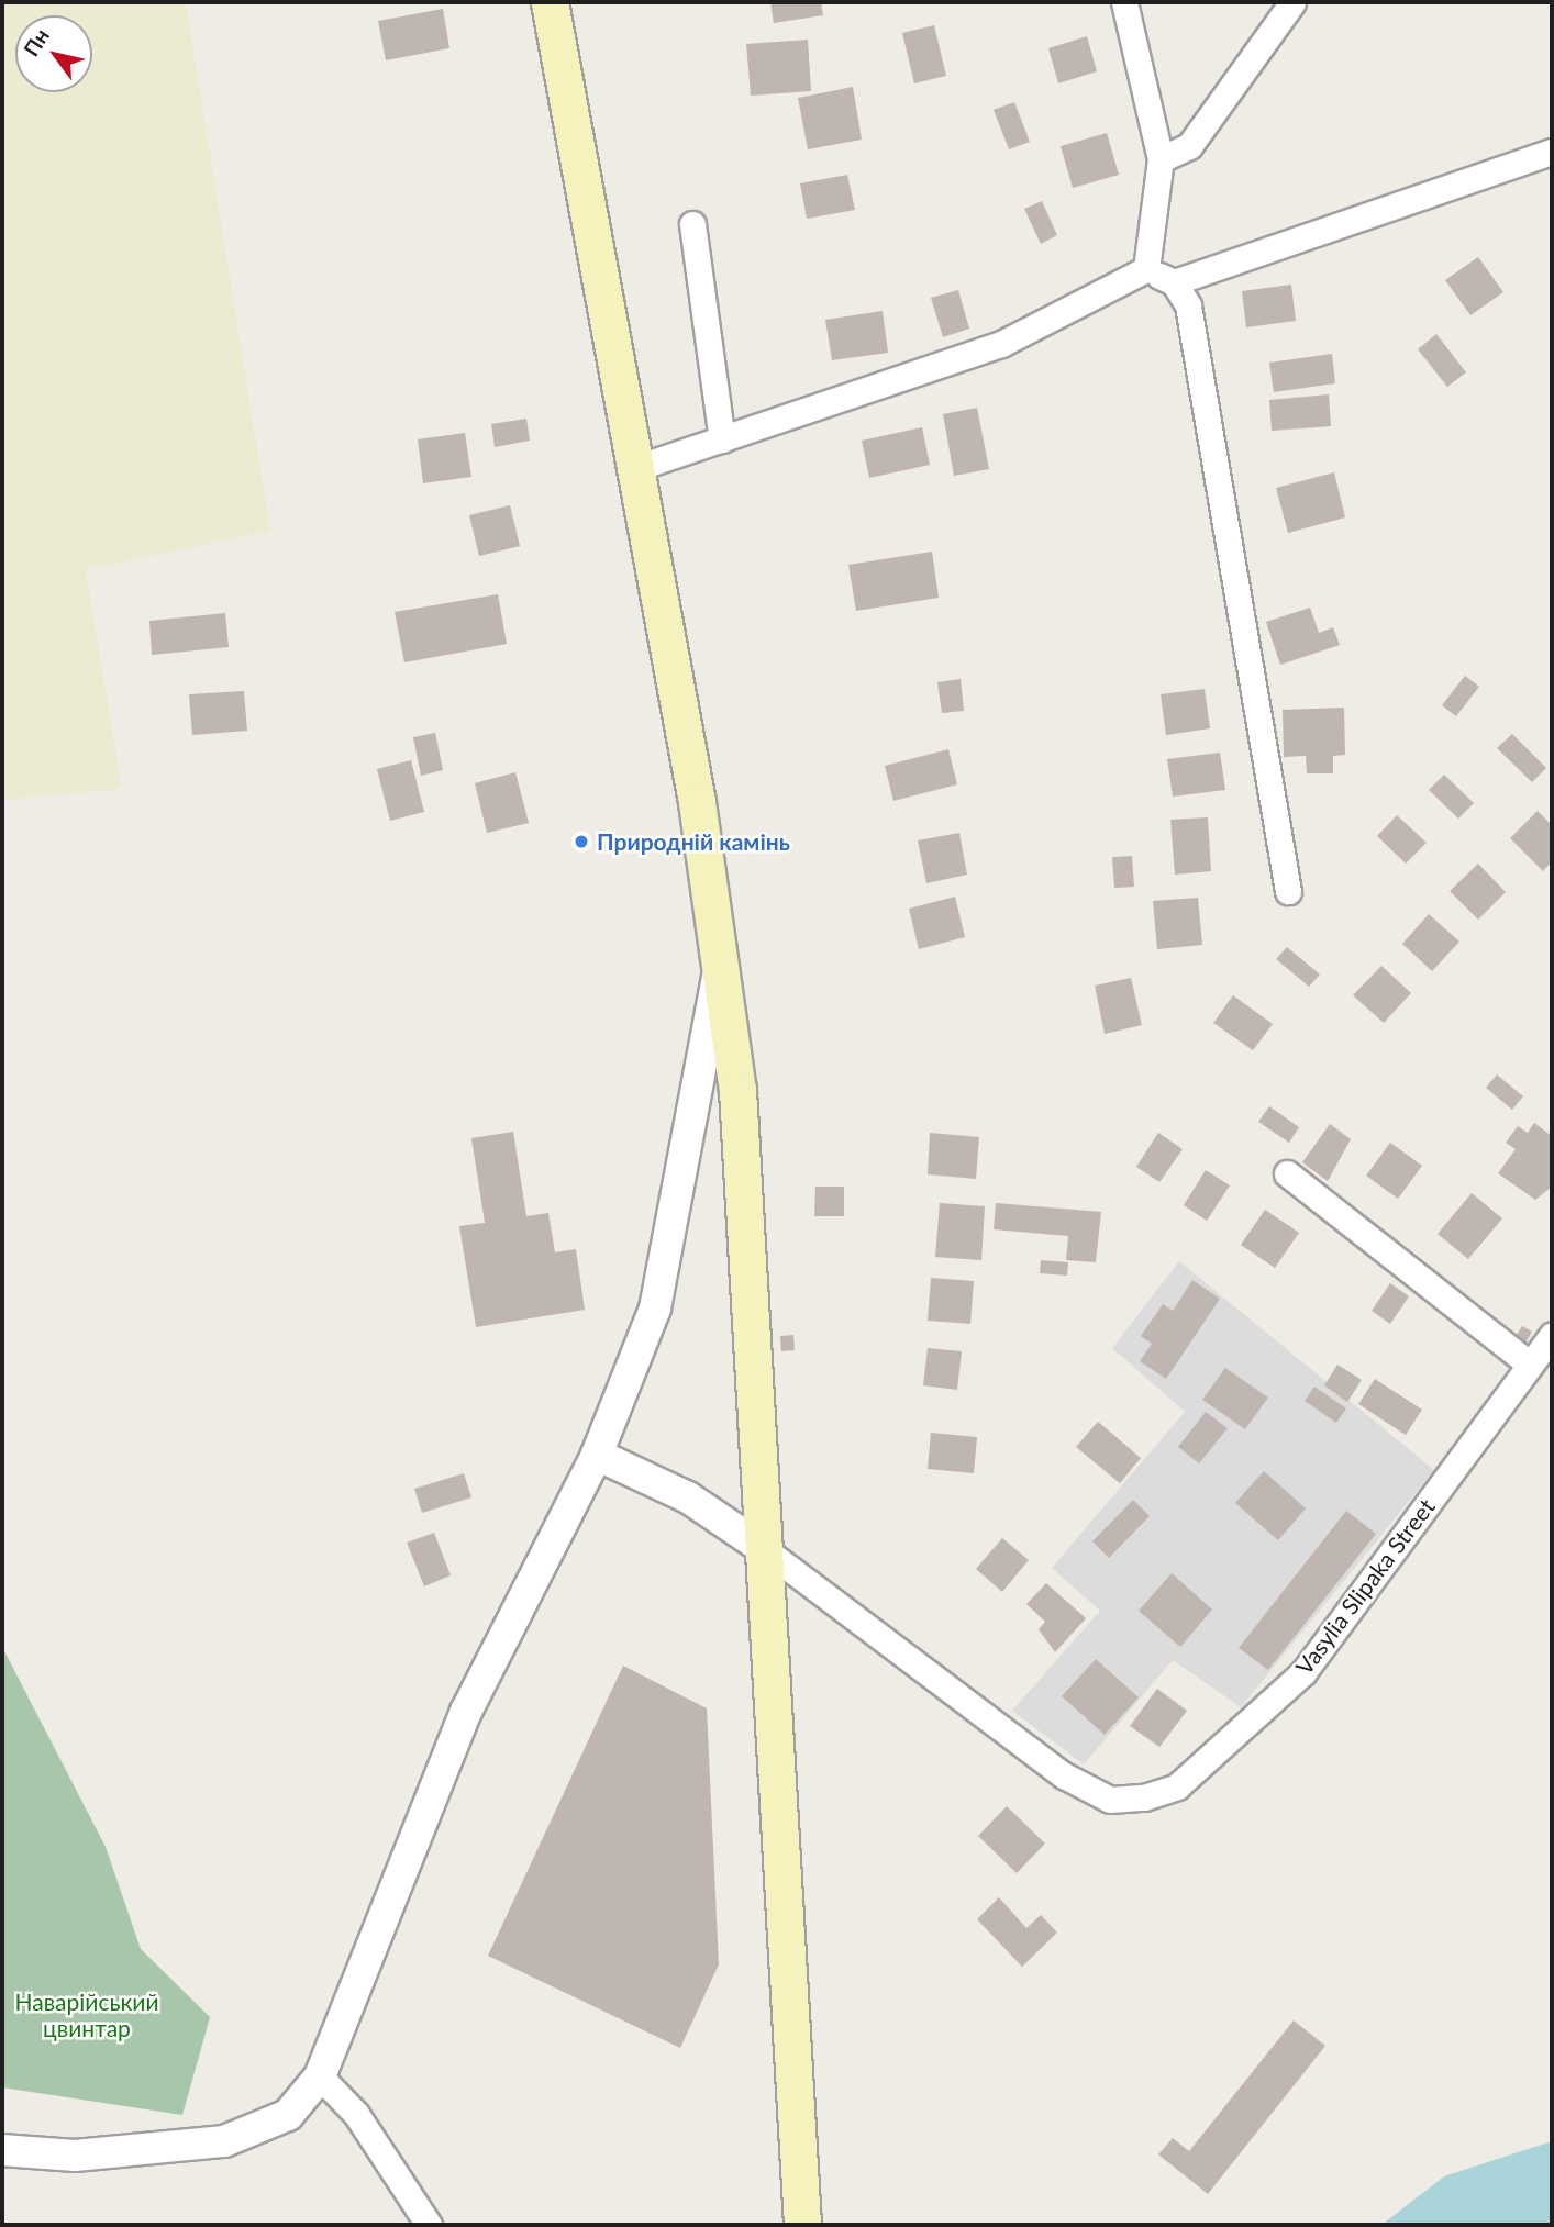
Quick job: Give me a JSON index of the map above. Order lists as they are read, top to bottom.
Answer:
{
  "streets": {
    "street": ["Vasylia Slipaka Street"]
  },
  "parks": ["Наварійський цвинтар"],
  "places": ["Природній камінь"],
  "north": "top left"
}
